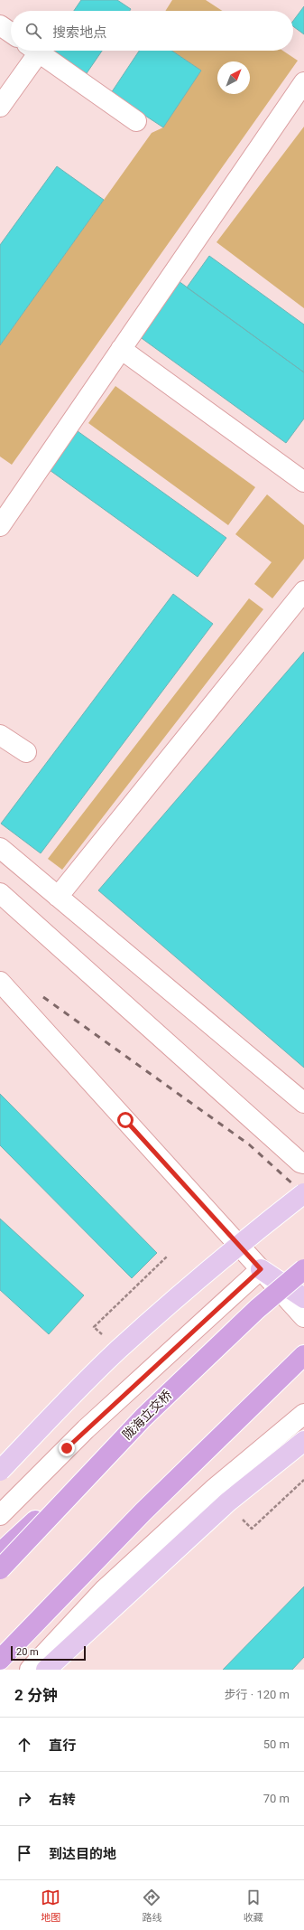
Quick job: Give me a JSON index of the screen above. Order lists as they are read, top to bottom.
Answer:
{
  "streets": {
    "highway": ["陇海立交桥"]
  },
  "scale_bar": "20 m",
  "north": "top right",
  "page": {
    "search": "搜索地点",
    "scale": "20 m",
    "heading": ["2 分钟", "步行 · 120 m"],
    "list": [
      ["直行", "50 m"],
      ["右转", "70 m"],
      "到达目的地"
    ],
    "nav": ["地图", "路线", "收藏"]
  }
}
